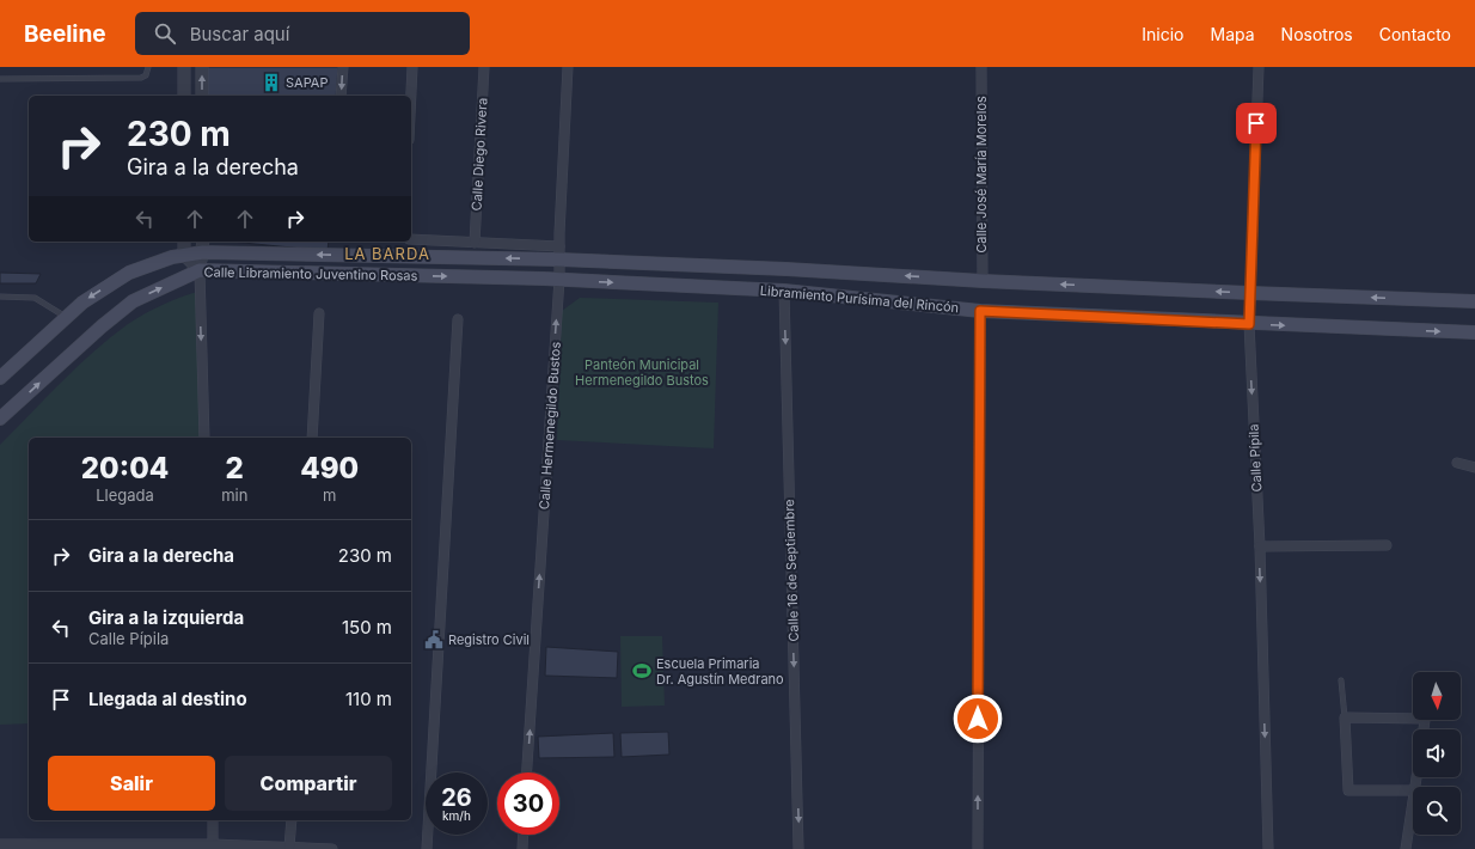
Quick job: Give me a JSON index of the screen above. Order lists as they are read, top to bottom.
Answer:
{
  "streets": {
    "main road": ["Calle Libramiento Juventino Rosas", "Libramiento Purísima del Rincón"],
    "street": [
      "Calle Diego Rivera",
      "Calle José María Morelos",
      "Calle Hermenegildo Bustos",
      "Calle Pípila",
      "Calle 16 de Septiembre"
    ]
  },
  "crossings": [
    ["Calle José María Morelos", "Libramiento Purísima del Rincón"],
    ["Calle Libramiento Juventino Rosas", "Libramiento Purísima del Rincón"],
    ["Calle Libramiento Juventino Rosas", "Calle Hermenegildo Bustos"],
    ["Libramiento Purísima del Rincón", "Calle Hermenegildo Bustos"],
    ["Libramiento Purísima del Rincón", "Calle Pípila"],
    ["Libramiento Purísima del Rincón", "Calle 16 de Septiembre"]
  ],
  "one_way": ["Calle Hermenegildo Bustos", "Calle Pípila", "Calle 16 de Septiembre"],
  "districts": ["LA BARDA"],
  "parks": ["Panteón Municipal Hermenegildo Bustos"],
  "places": {
    "building": ["SAPAP"],
    "public building": ["Registro Civil"],
    "sports": ["Escuela Primaria Dr. Agustín Medrano"]
  },
  "north": "bottom",
  "page": {
    "header": "Beeline",
    "search": "Buscar aquí",
    "nav": [
      "Inicio",
      "Mapa",
      "Nosotros",
      "Contacto"
    ],
    "turn": ["230 m", "Gira a la derecha"],
    "eta": [
      "20:04",
      "Llegada",
      "2",
      "min",
      "490",
      "m"
    ],
    "list": [
      {
        "name": "Gira a la derecha",
        "value": "230 m"
      },
      {
        "name": "Gira a la izquierda",
        "note": "Calle Pípila",
        "value": "150 m"
      },
      {
        "name": "Llegada al destino",
        "value": "110 m"
      }
    ],
    "buttons": ["Salir", "Compartir"],
    "speed": "26 km/h",
    "limit": "30"
  }
}
